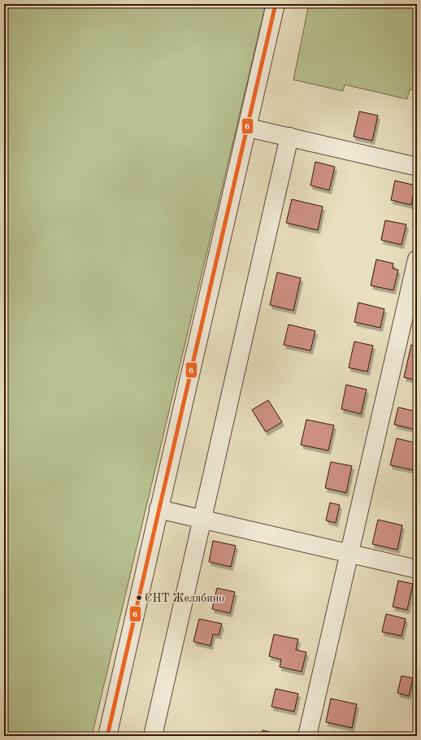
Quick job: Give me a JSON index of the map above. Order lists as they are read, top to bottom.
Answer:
{
  "places": ["СНТ Желябино"],
  "lines": ["transit line 6"]
}
